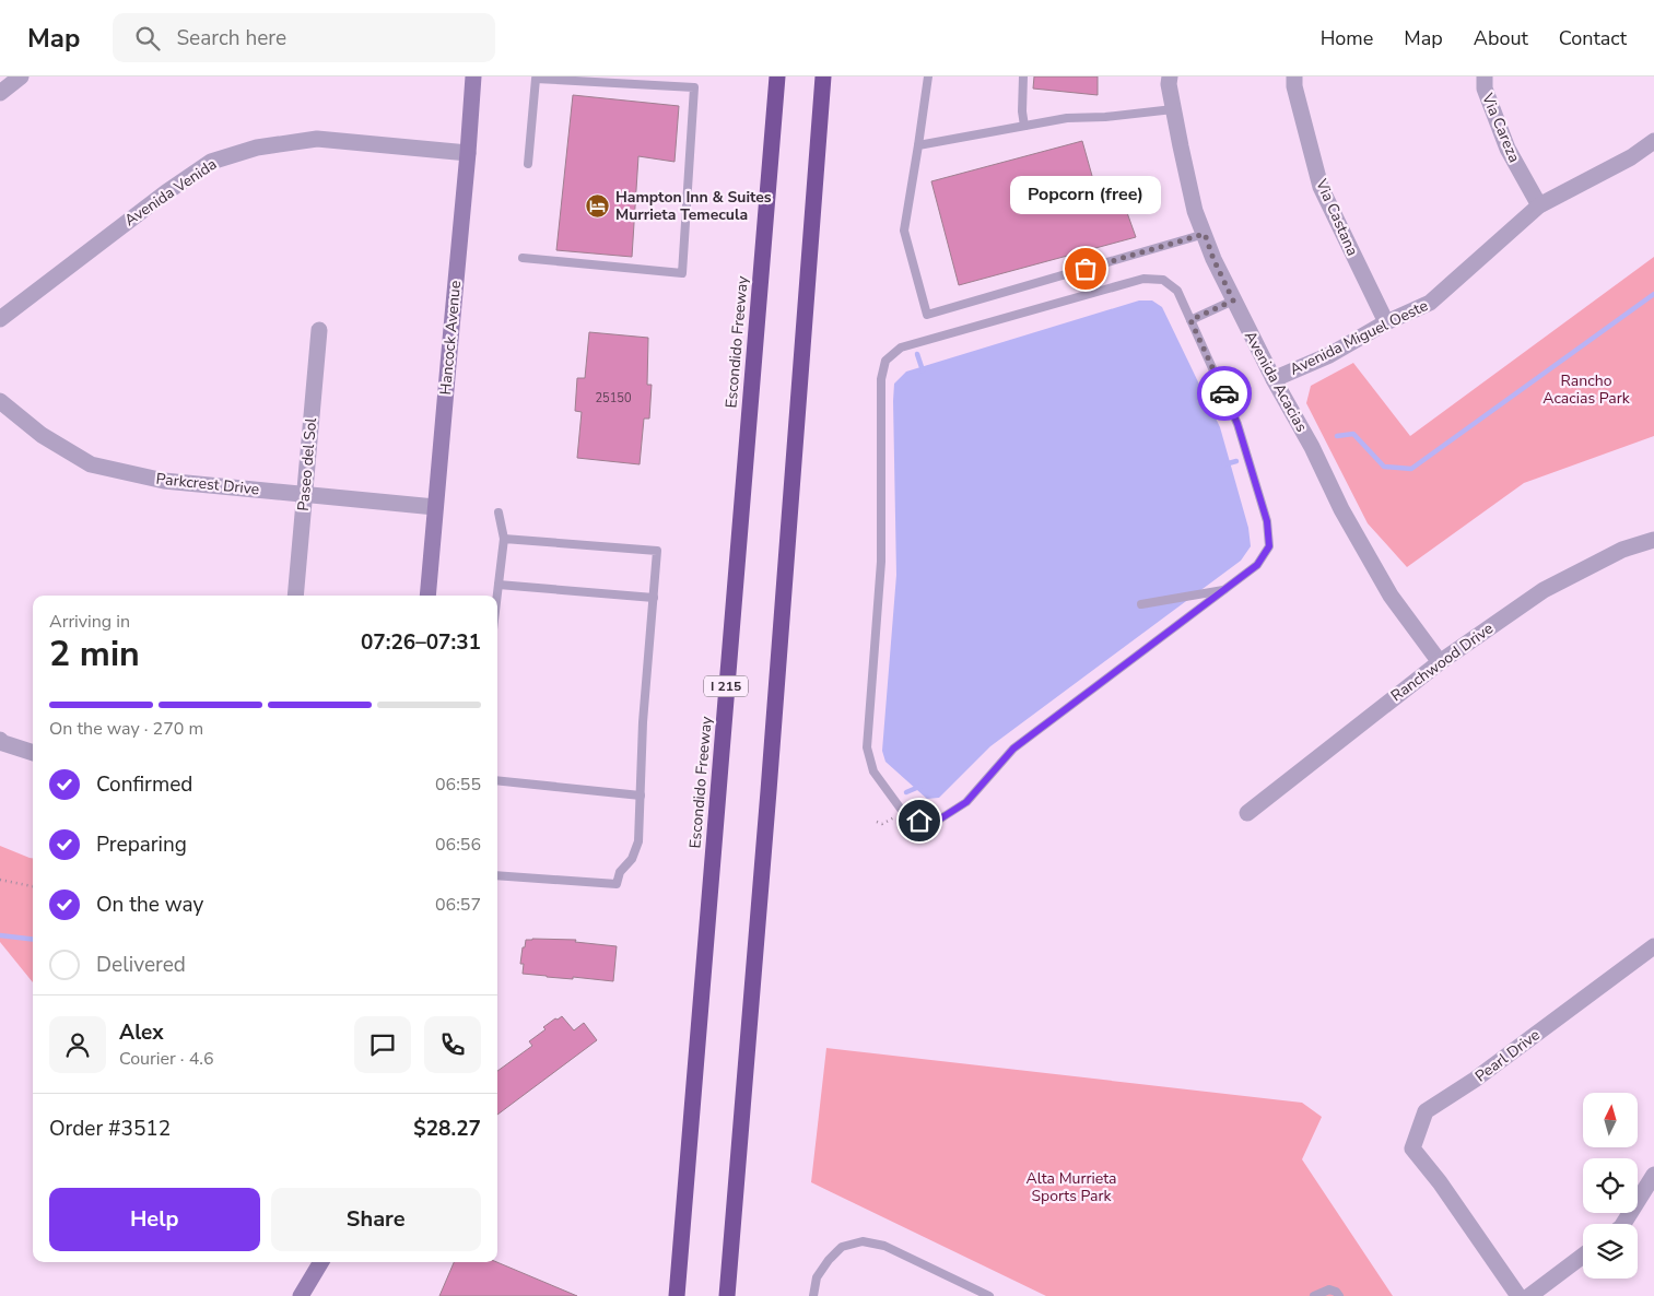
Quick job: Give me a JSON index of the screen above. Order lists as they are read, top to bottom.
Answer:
{
  "streets": {
    "highway": ["Escondido Freeway", "I 215"],
    "main road": ["Hancock Avenue"],
    "street": [
      "Via Careza",
      "Avenida Venida",
      "Via Castana",
      "Avenida Miguel Oeste",
      "Avenida Acacias",
      "Paseo del Sol",
      "Parkcrest Drive",
      "Ranchwood Drive",
      "Pearl Drive"
    ]
  },
  "crossings": [
    ["Via Careza", "Avenida Miguel Oeste"],
    ["Avenida Venida", "Hancock Avenue"],
    ["Via Castana", "Avenida Miguel Oeste"],
    ["Hancock Avenue", "Parkcrest Drive"],
    ["Avenida Miguel Oeste", "Avenida Acacias"],
    ["Avenida Acacias", "Ranchwood Drive"],
    ["Paseo del Sol", "Parkcrest Drive"]
  ],
  "parks": ["Rancho Acacias Park", "Alta Murrieta Sports Park"],
  "places": {
    "hotel": ["Hampton Inn & Suites Murrieta Temecula"],
    "other": ["Popcorn (free)"]
  },
  "house_numbers": ["25150"],
  "north": "top",
  "page": {
    "header": "Map",
    "search": "Search here",
    "nav": [
      "Home",
      "Map",
      "About",
      "Contact"
    ],
    "bubble": "Popcorn (free)",
    "heading": ["2 min", "Arriving in", "07:26–07:31"],
    "panel": [
      "Alex",
      "Courier · 4.6",
      "Order #3512",
      "$28.27"
    ],
    "bar": "On the way · 270 m",
    "list": [
      ["Confirmed", "06:55"],
      ["Preparing", "06:56"],
      ["On the way", "06:57"],
      "Delivered"
    ],
    "buttons": ["Help", "Share"]
  }
}
